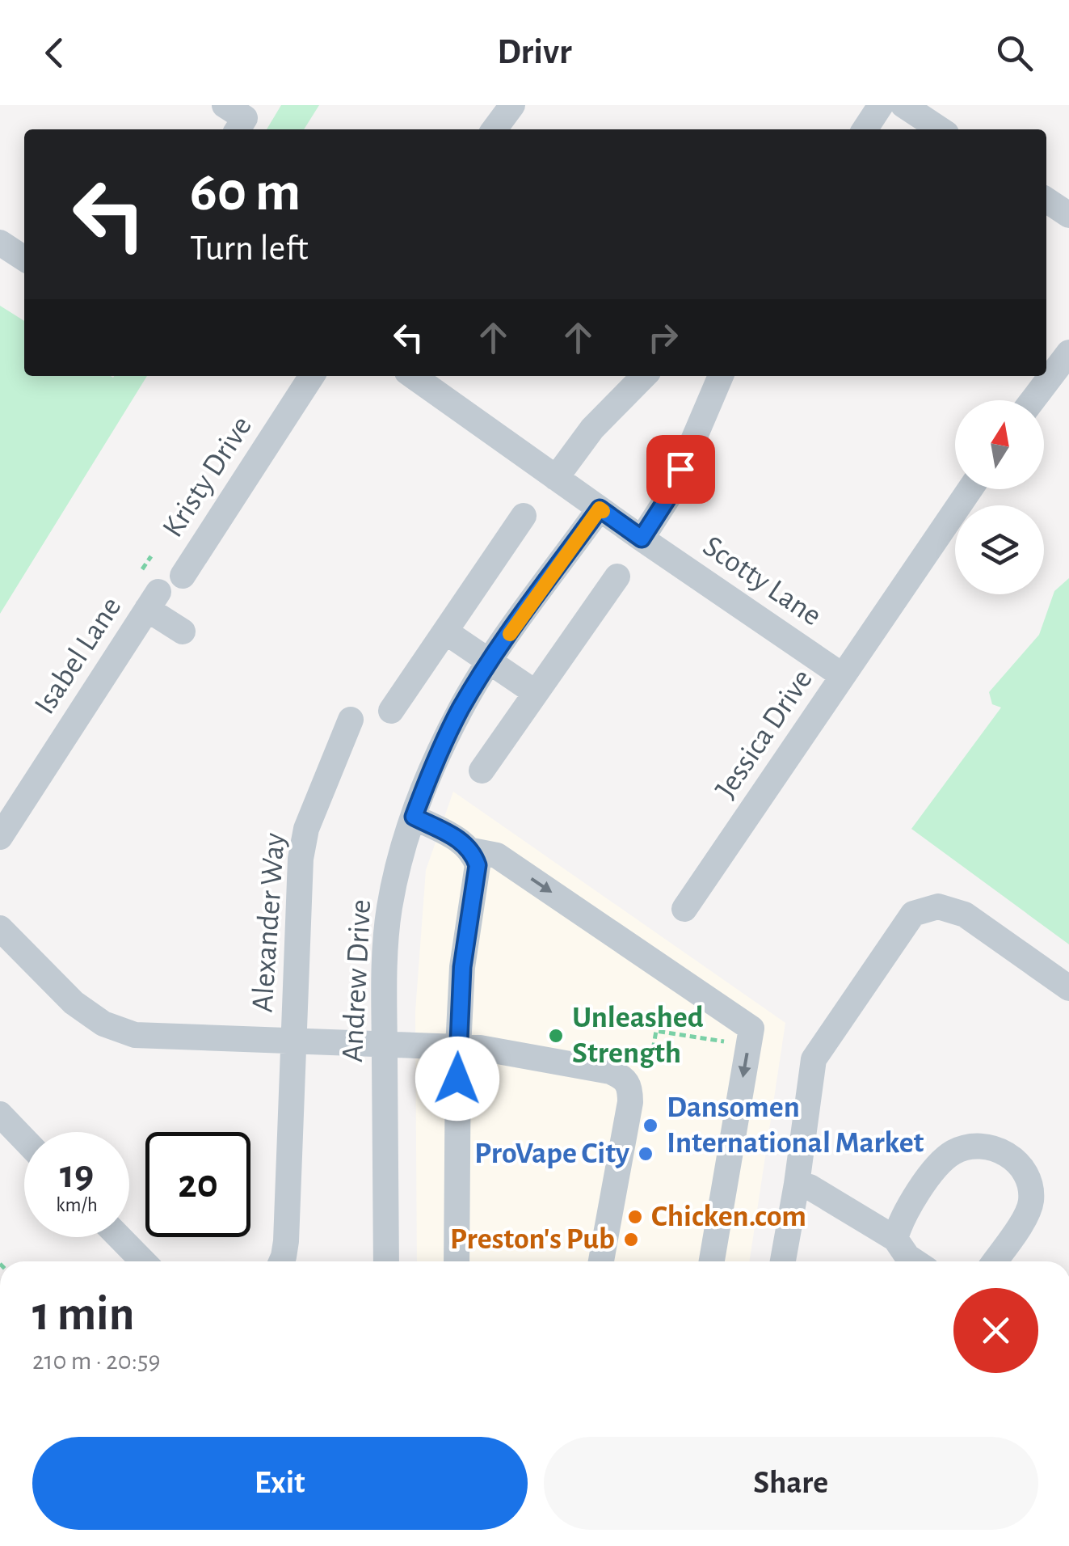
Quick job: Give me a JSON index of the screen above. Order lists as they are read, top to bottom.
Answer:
{
  "streets": {
    "street": [
      "Kristy Drive",
      "Scotty Lane",
      "Isabel Lane",
      "Jessica Drive",
      "Alexander Way",
      "Andrew Drive"
    ]
  },
  "crossings": [
    ["Scotty Lane", "Jessica Drive"],
    ["Scotty Lane", "Andrew Drive"]
  ],
  "places": [
    "Unleashed Strength",
    "Dansomen International Market",
    "ProVape City",
    "Chicken.com",
    "Preston's Pub"
  ],
  "north": "top",
  "page": {
    "header": "Drivr",
    "turn": ["60 m", "Turn left"],
    "speed": "19 km/h",
    "limit": "20",
    "heading": ["1 min", "210 m · 20:59"],
    "buttons": ["Exit", "Share"]
  }
}
